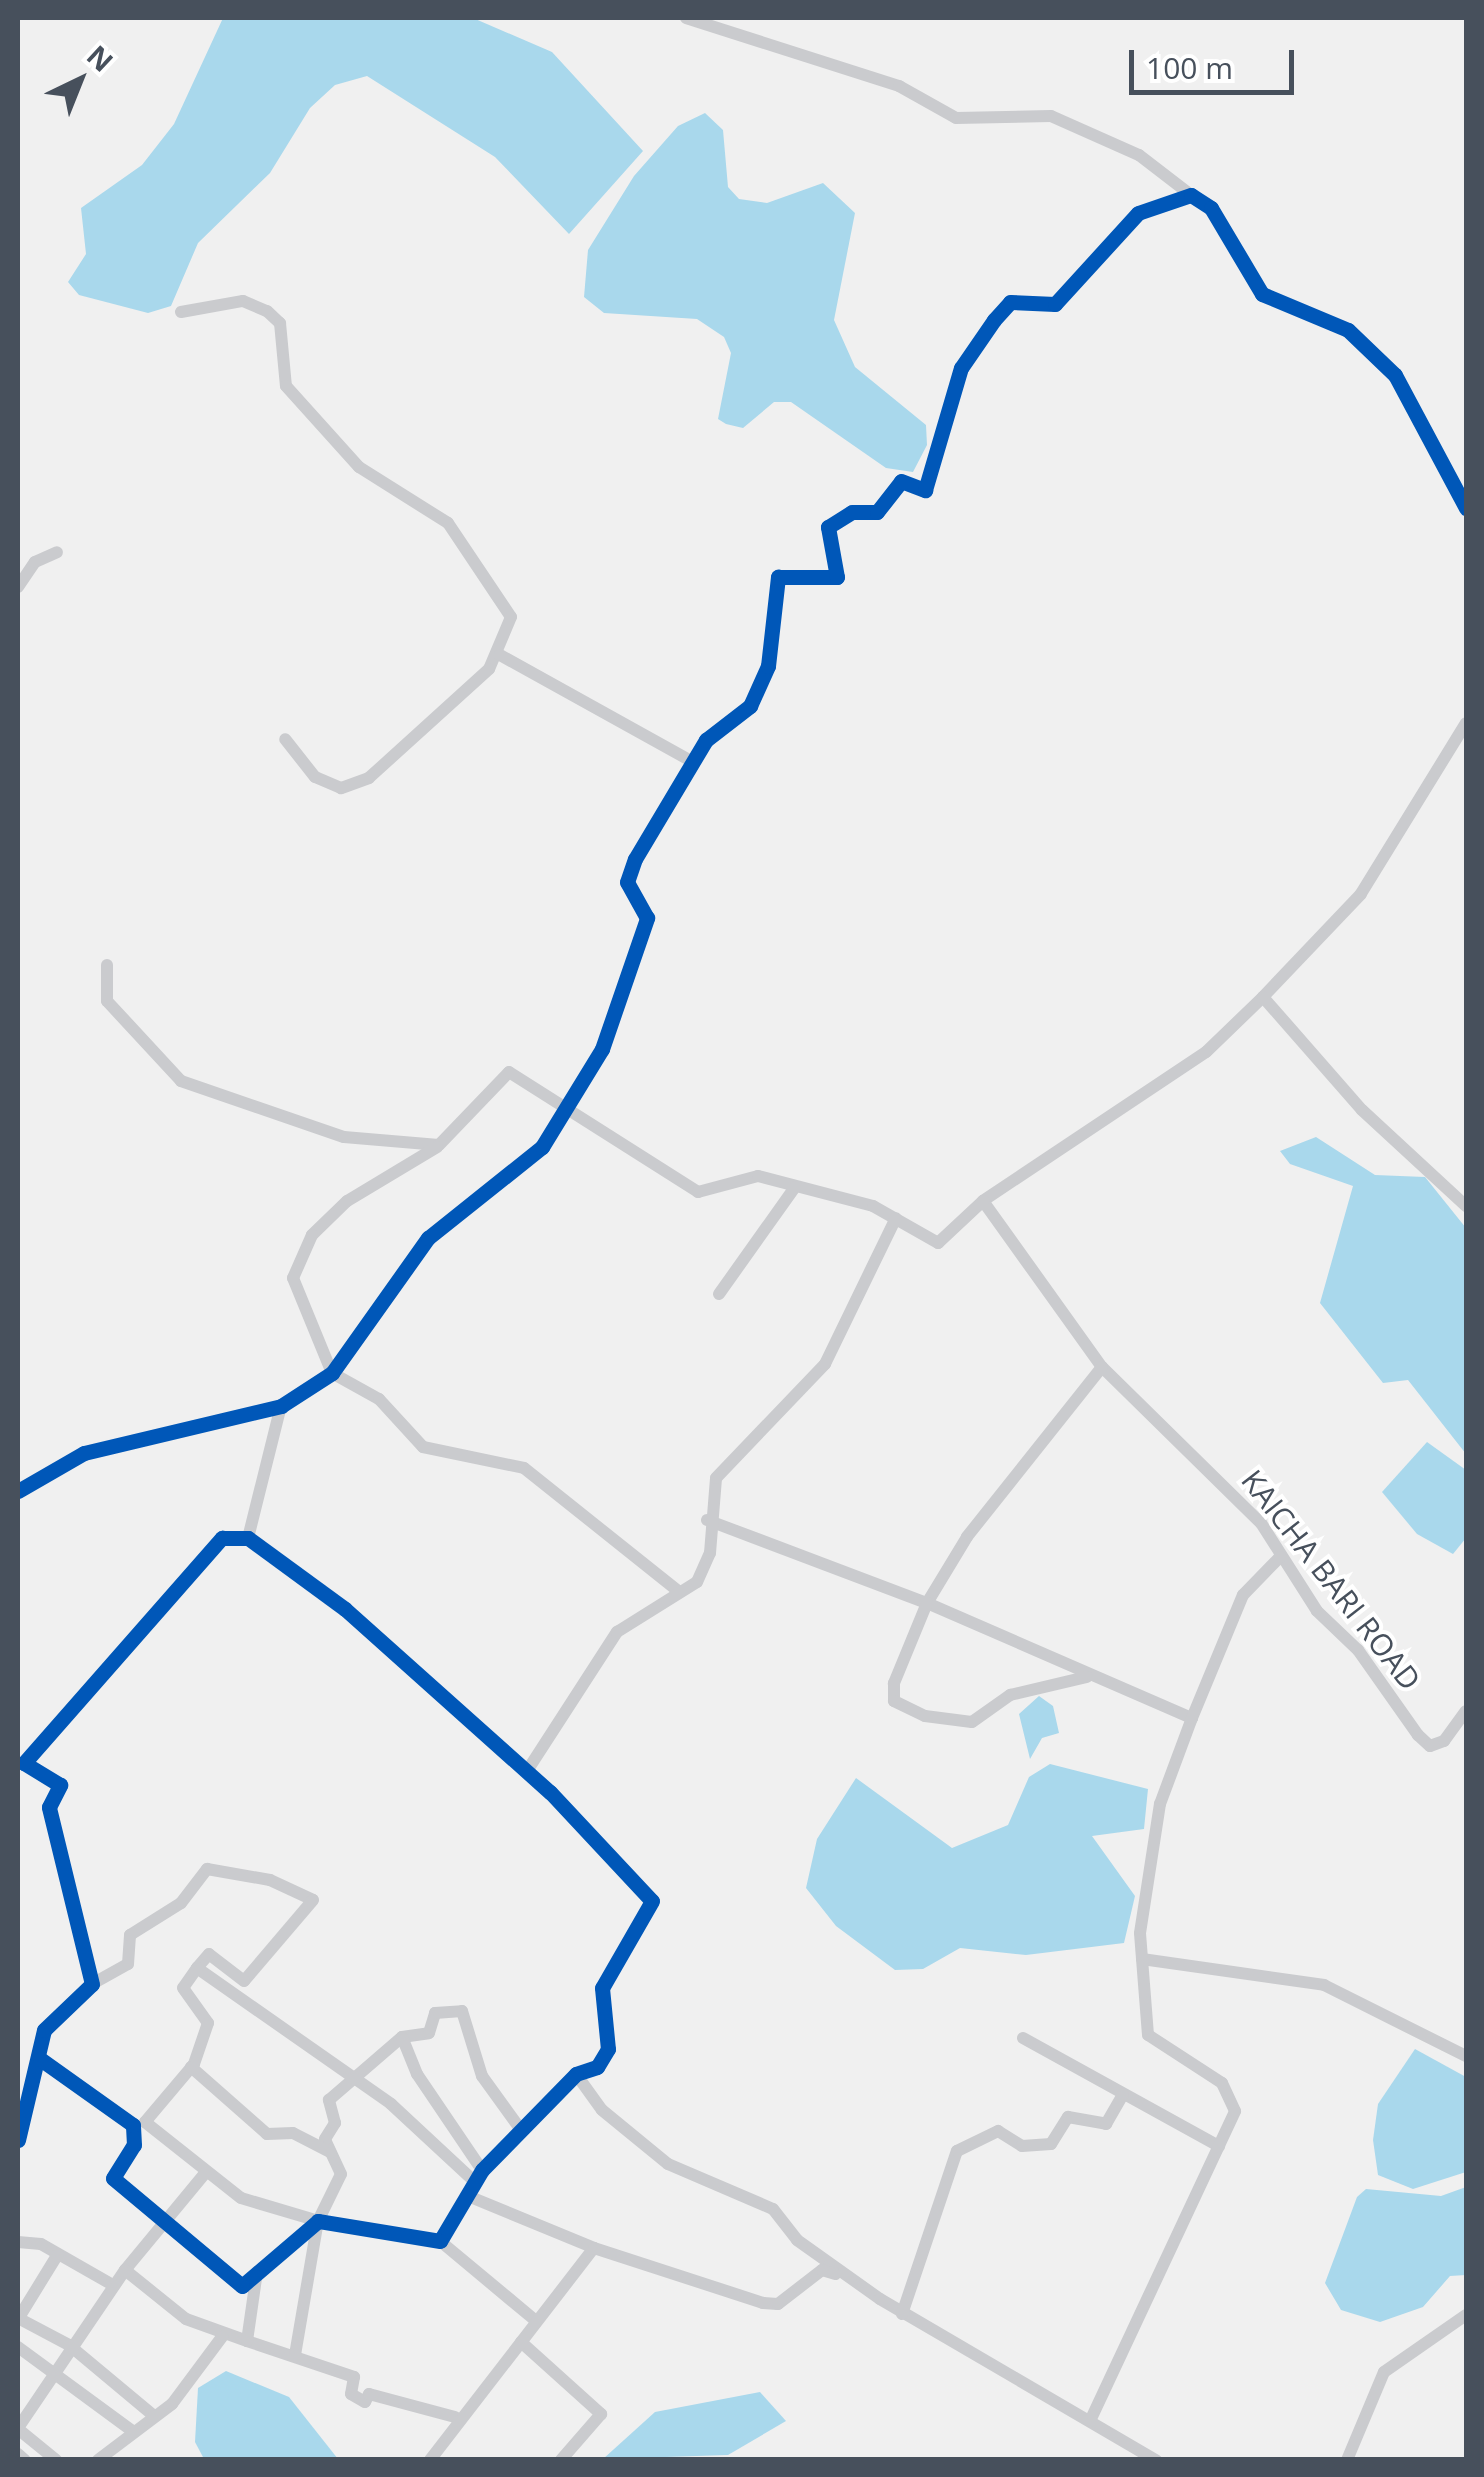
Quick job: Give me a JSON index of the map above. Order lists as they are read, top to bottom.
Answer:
{
  "streets": {
    "street": ["KAICHA BARI ROAD"]
  },
  "scale_bar": "100 m",
  "north": "top right"
}
